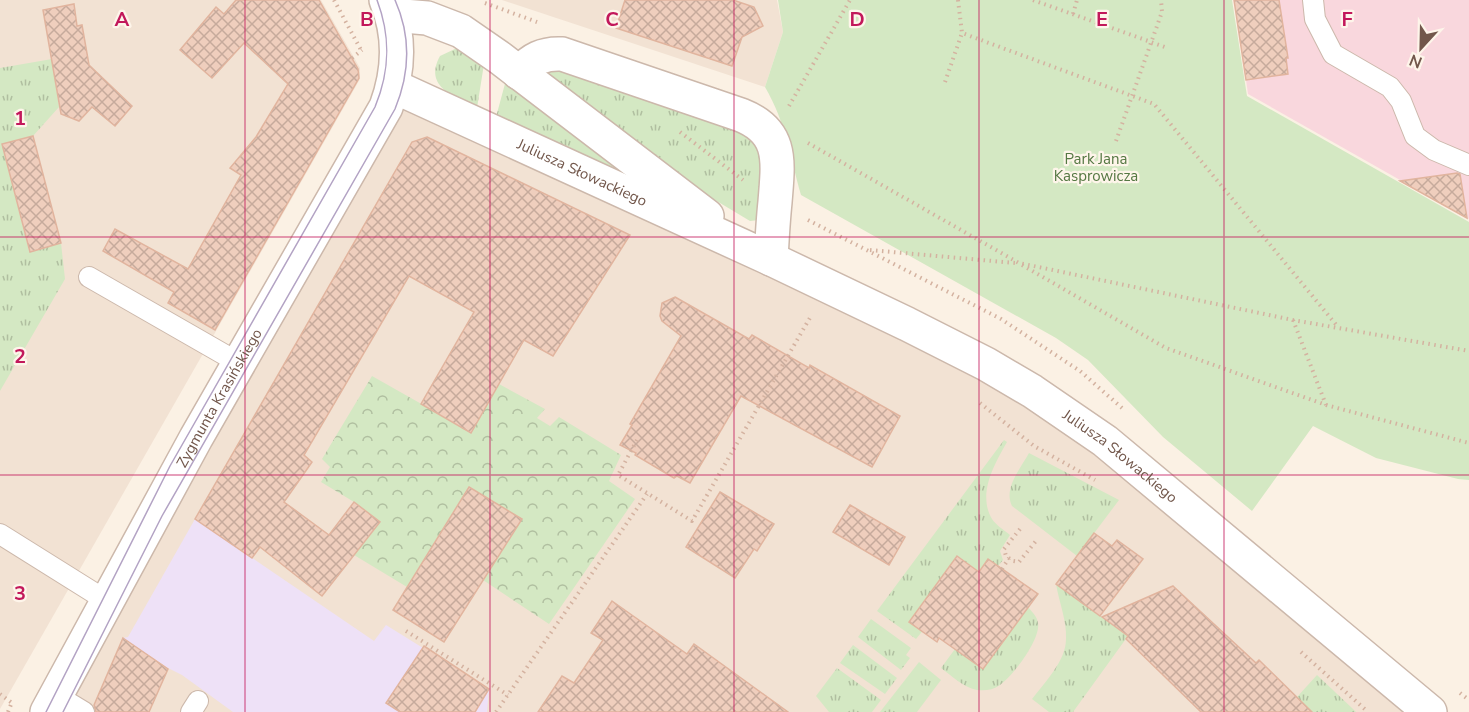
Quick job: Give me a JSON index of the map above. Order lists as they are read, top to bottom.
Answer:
{
  "streets": {
    "street": ["Juliusza Słowackiego", "Zygmunta Krasińskiego"]
  },
  "crossings": [
    ["Juliusza Słowackiego", "Zygmunta Krasińskiego"]
  ],
  "parks": ["Park Jana Kasprowicza"],
  "north": "bottom",
  "grid": {
    "columns": [
      "A",
      "B",
      "C",
      "D",
      "E",
      "F"
    ],
    "rows": ["1", "2", "3"]
  }
}
